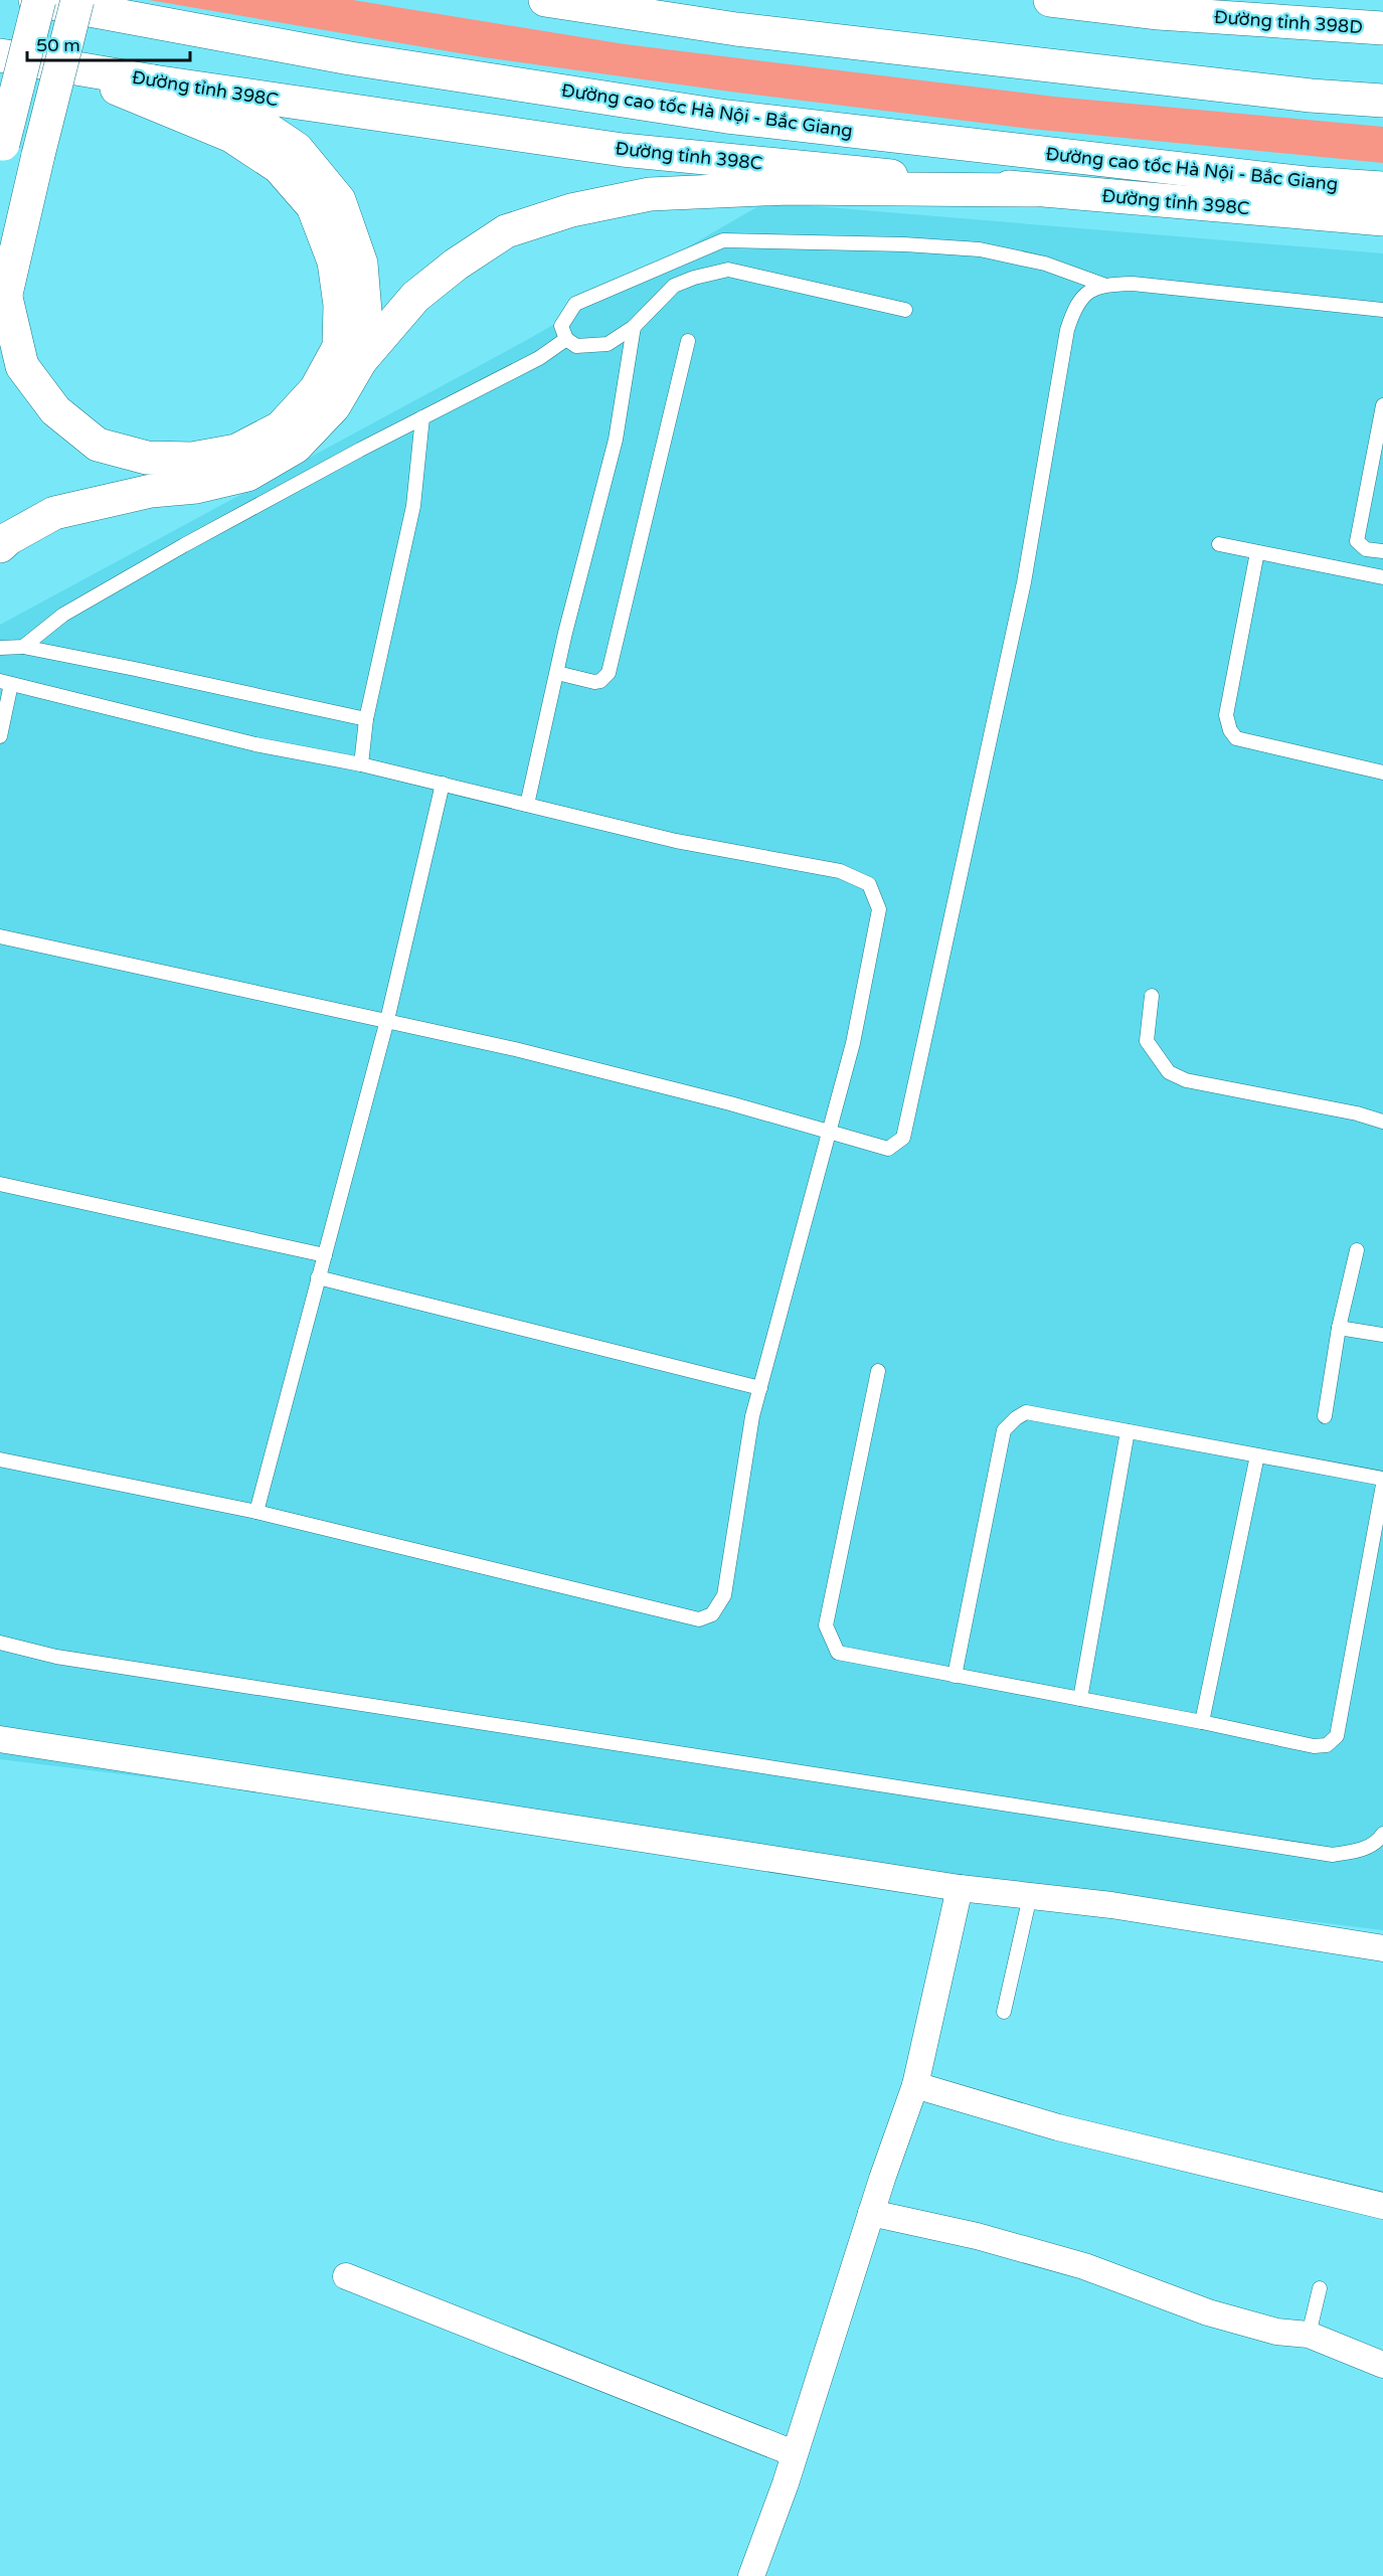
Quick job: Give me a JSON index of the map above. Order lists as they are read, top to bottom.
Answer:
{
  "streets": {
    "main road": ["Đường tỉnh 398D", "Đường tỉnh 398C", "Đường cao tốc Hà Nội - Bắc Giang"]
  },
  "scale_bar": "50 m"
}
